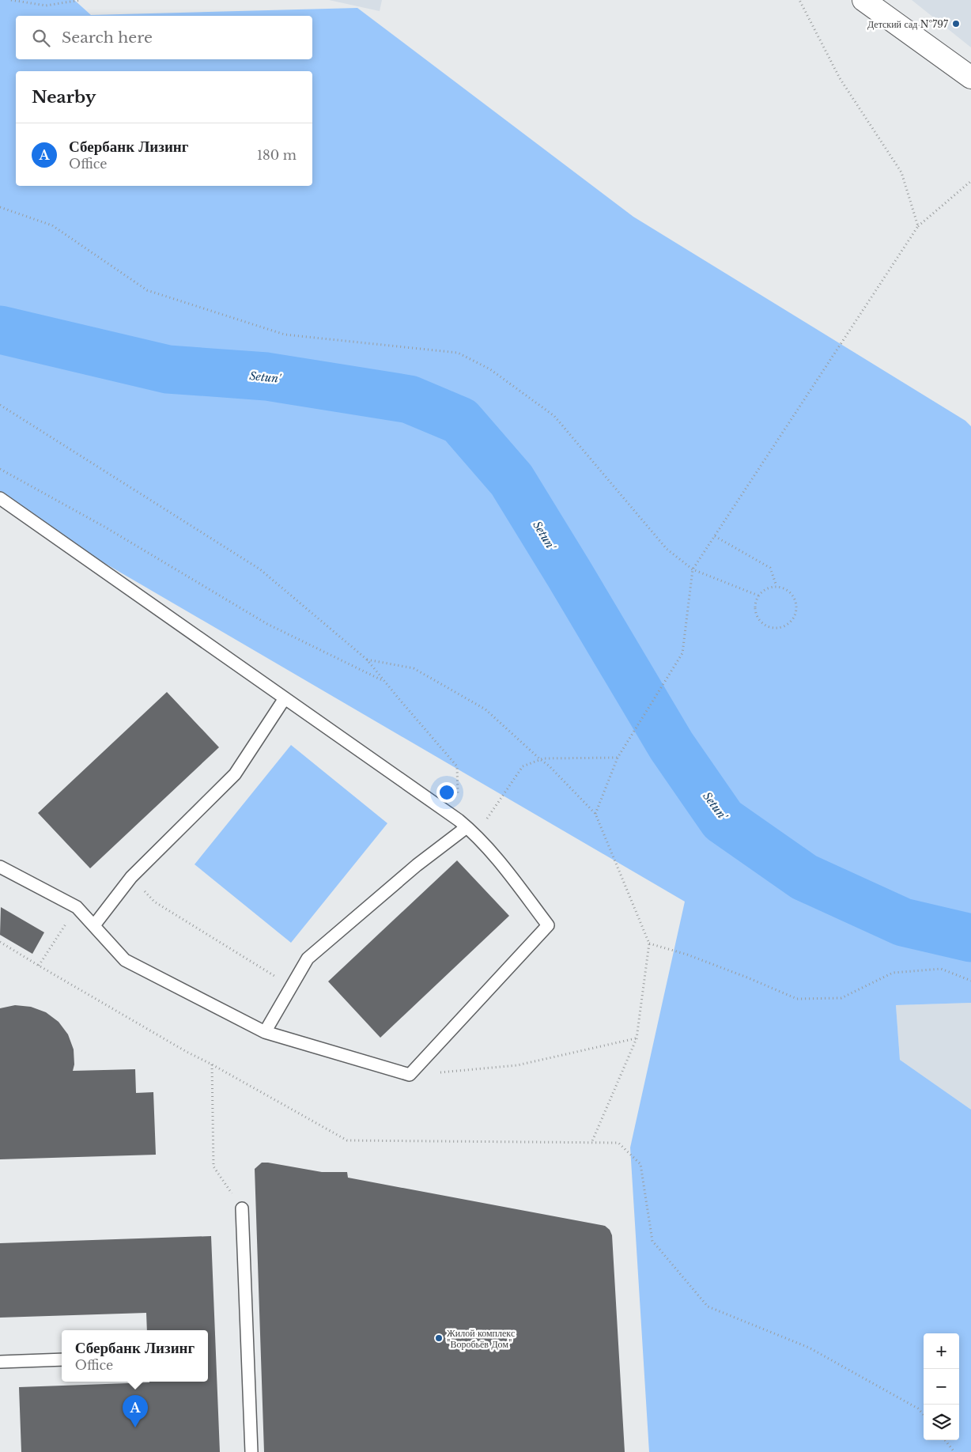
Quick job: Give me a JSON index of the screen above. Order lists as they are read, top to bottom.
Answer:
{
  "water": ["Setun'"],
  "places": ["Детский сад №797", "Жилой комплекс \"Воробьёв Дом\""],
  "page": {
    "search": "Search here",
    "heading": "Nearby",
    "list": [
      {
        "mark": "A",
        "name": "Сбербанк Лизинг",
        "note": "Office",
        "value": "180 m"
      }
    ],
    "popup": ["Сбербанк Лизинг", "Office"],
    "map_buttons": ["+", "−"],
    "pins": "A"
  }
}
